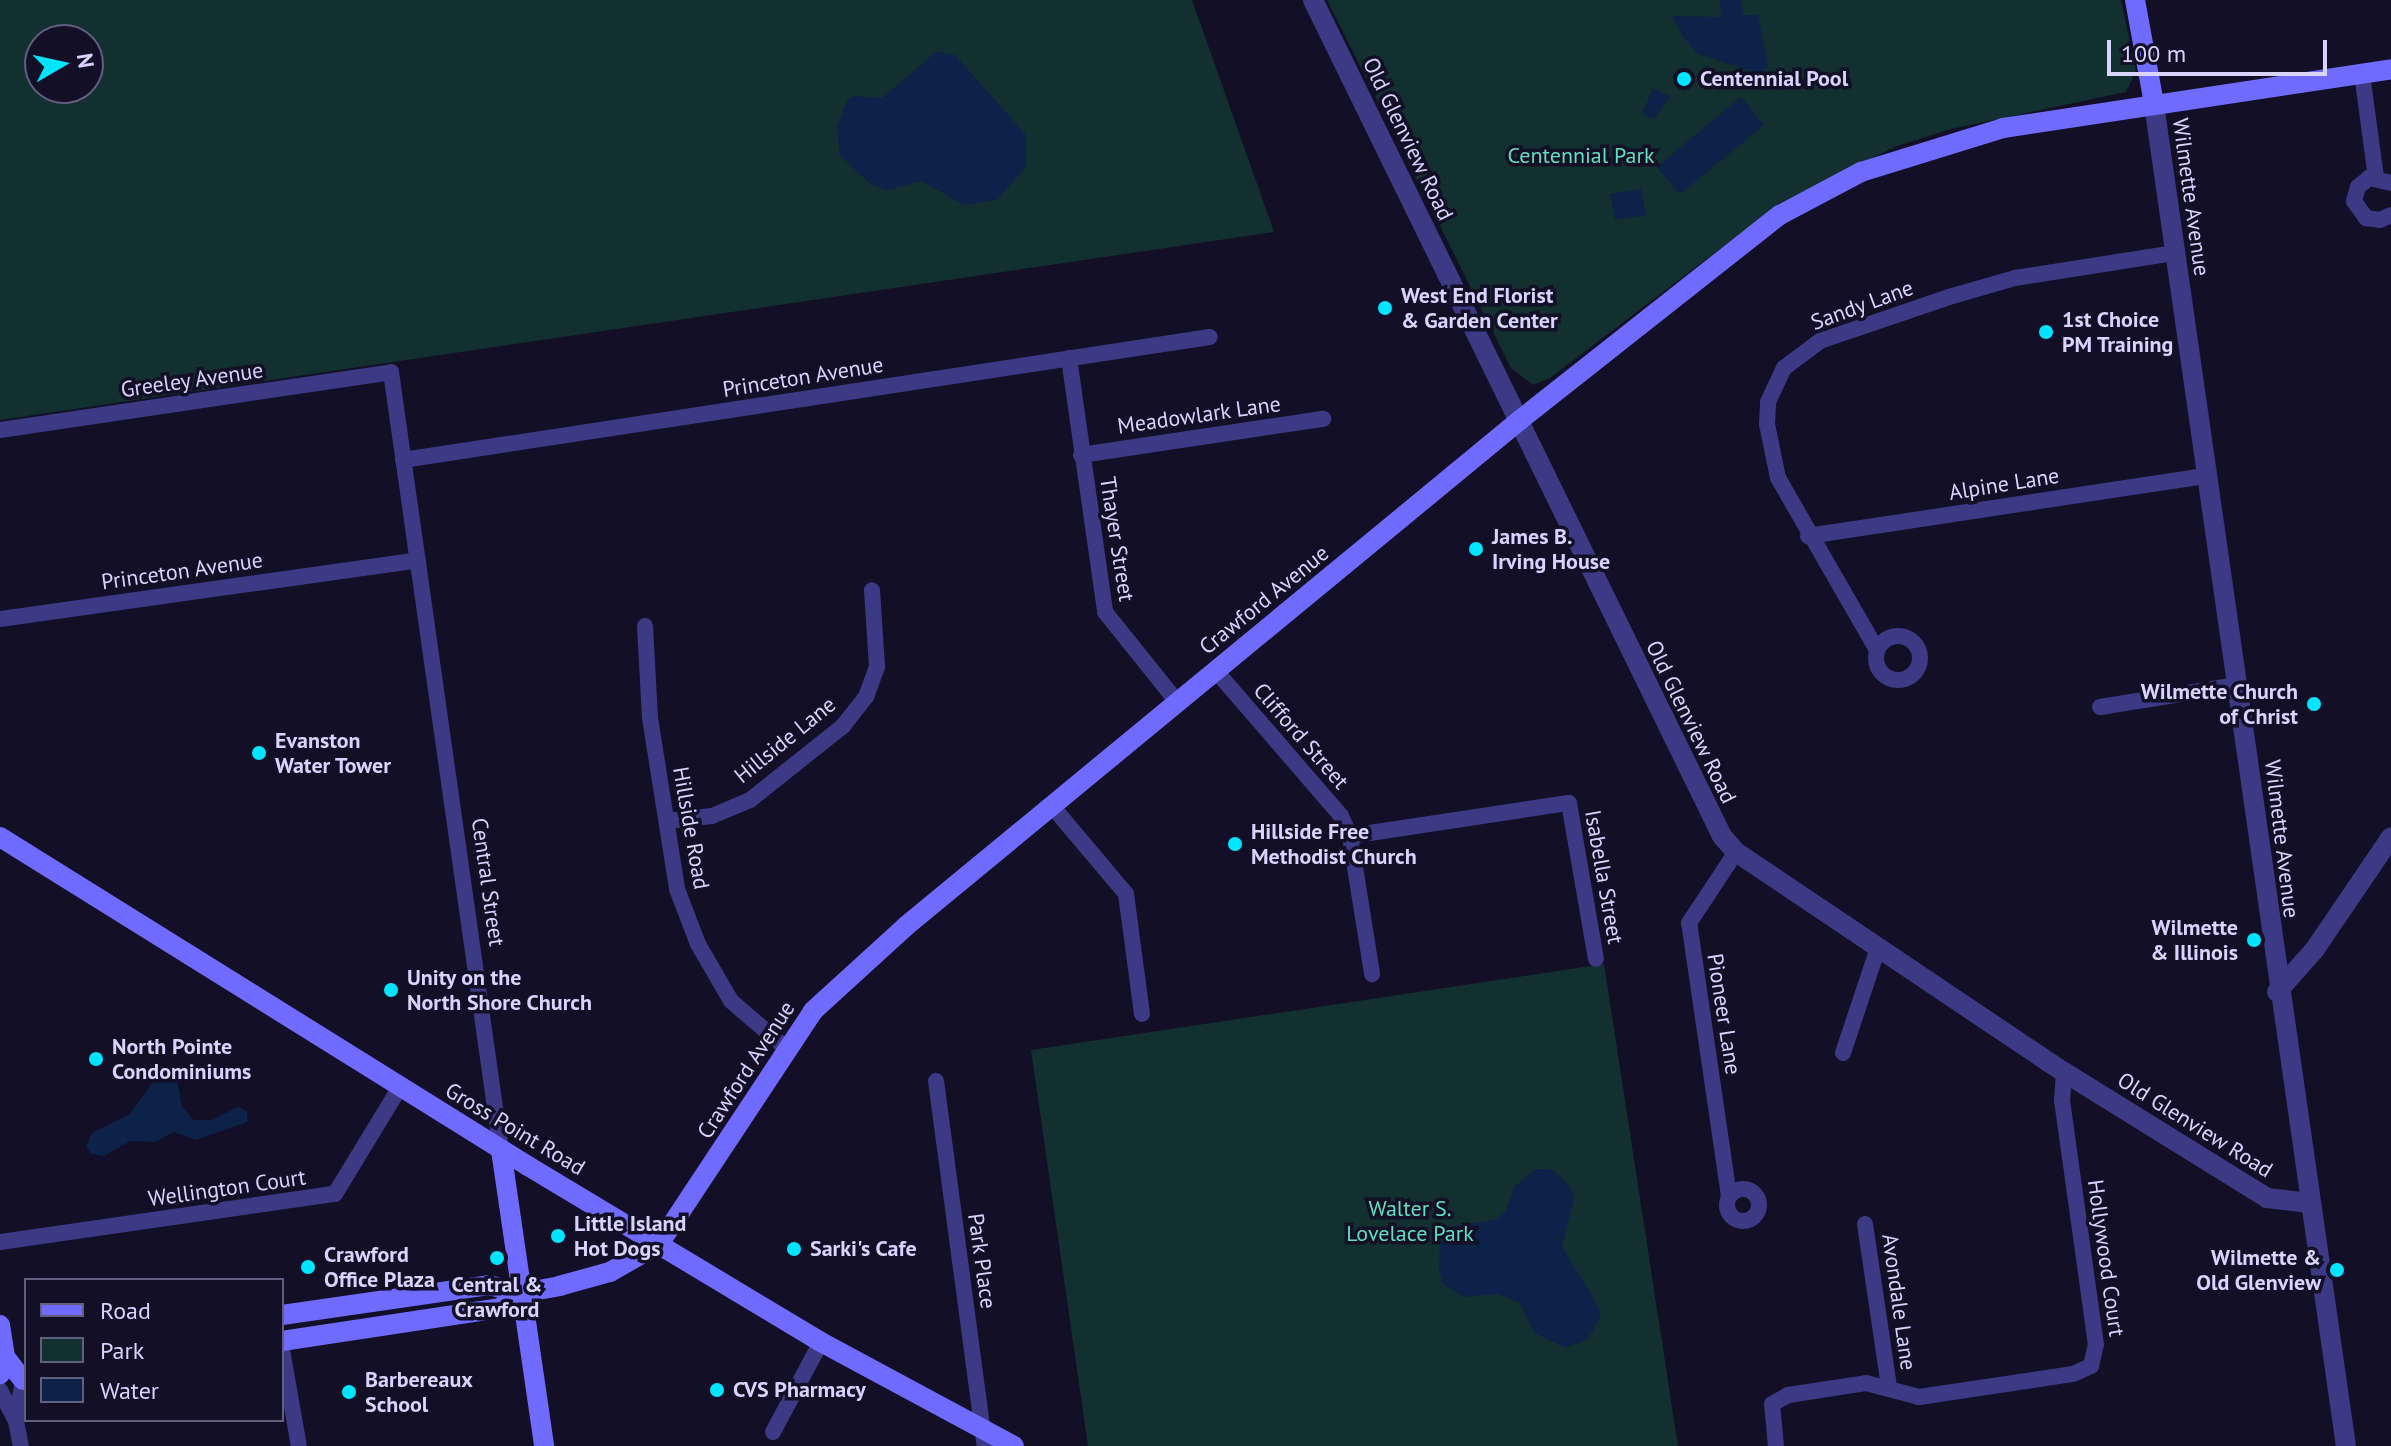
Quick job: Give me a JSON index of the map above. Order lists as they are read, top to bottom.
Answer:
{
  "streets": {
    "main road": [
      "Wilmette Avenue",
      "Crawford Avenue",
      "Central Street",
      "Gross Point Road"
    ],
    "street": [
      "Old Glenview Road",
      "Sandy Lane",
      "Princeton Avenue",
      "Greeley Avenue",
      "Meadowlark Lane",
      "Alpine Lane",
      "Thayer Street",
      "Clifford Street",
      "Hillside Lane",
      "Hillside Road",
      "Isabella Street",
      "Pioneer Lane",
      "Wellington Court",
      "Hollywood Court",
      "Park Place",
      "Avondale Lane"
    ]
  },
  "crossings": [
    ["Old Glenview Road", "Wilmette Avenue"],
    ["Old Glenview Road", "Crawford Avenue"],
    ["Old Glenview Road", "Pioneer Lane"],
    ["Old Glenview Road", "Hollywood Court"],
    ["Wilmette Avenue", "Sandy Lane"],
    ["Wilmette Avenue", "Alpine Lane"],
    ["Wilmette Avenue", "Crawford Avenue"],
    ["Sandy Lane", "Alpine Lane"],
    ["Princeton Avenue", "Thayer Street"],
    ["Princeton Avenue", "Central Street"],
    ["Greeley Avenue", "Central Street"],
    ["Meadowlark Lane", "Thayer Street"],
    ["Thayer Street", "Crawford Avenue"],
    ["Crawford Avenue", "Clifford Street"],
    ["Crawford Avenue", "Hillside Road"],
    ["Crawford Avenue", "Central Street"],
    ["Crawford Avenue", "Gross Point Road"],
    ["Clifford Street", "Isabella Street"],
    ["Hillside Lane", "Hillside Road"],
    ["Central Street", "Gross Point Road"],
    ["Gross Point Road", "Wellington Court"],
    ["Gross Point Road", "Park Place"],
    ["Hollywood Court", "Avondale Lane"]
  ],
  "parks": ["Centennial Park", "Walter S. Lovelace Park"],
  "places": [
    "Centennial Pool",
    "West End Florist & Garden Center",
    "1st Choice PM Training",
    "James B. Irving House",
    "Wilmette Church of Christ",
    "Evanston Water Tower",
    "Hillside Free Methodist Church",
    "Wilmette & Illinois",
    "Unity on the North Shore Church",
    "North Pointe Condominiums",
    "Little Island Hot Dogs",
    "Sarki's Cafe",
    "Central & Crawford",
    "Crawford Office Plaza",
    "Wilmette & Old Glenview",
    "CVS Pharmacy",
    "Barbereaux School"
  ],
  "legend": ["Road", "Park", "Water"],
  "scale_bar": "100 m",
  "north": "right"
}
